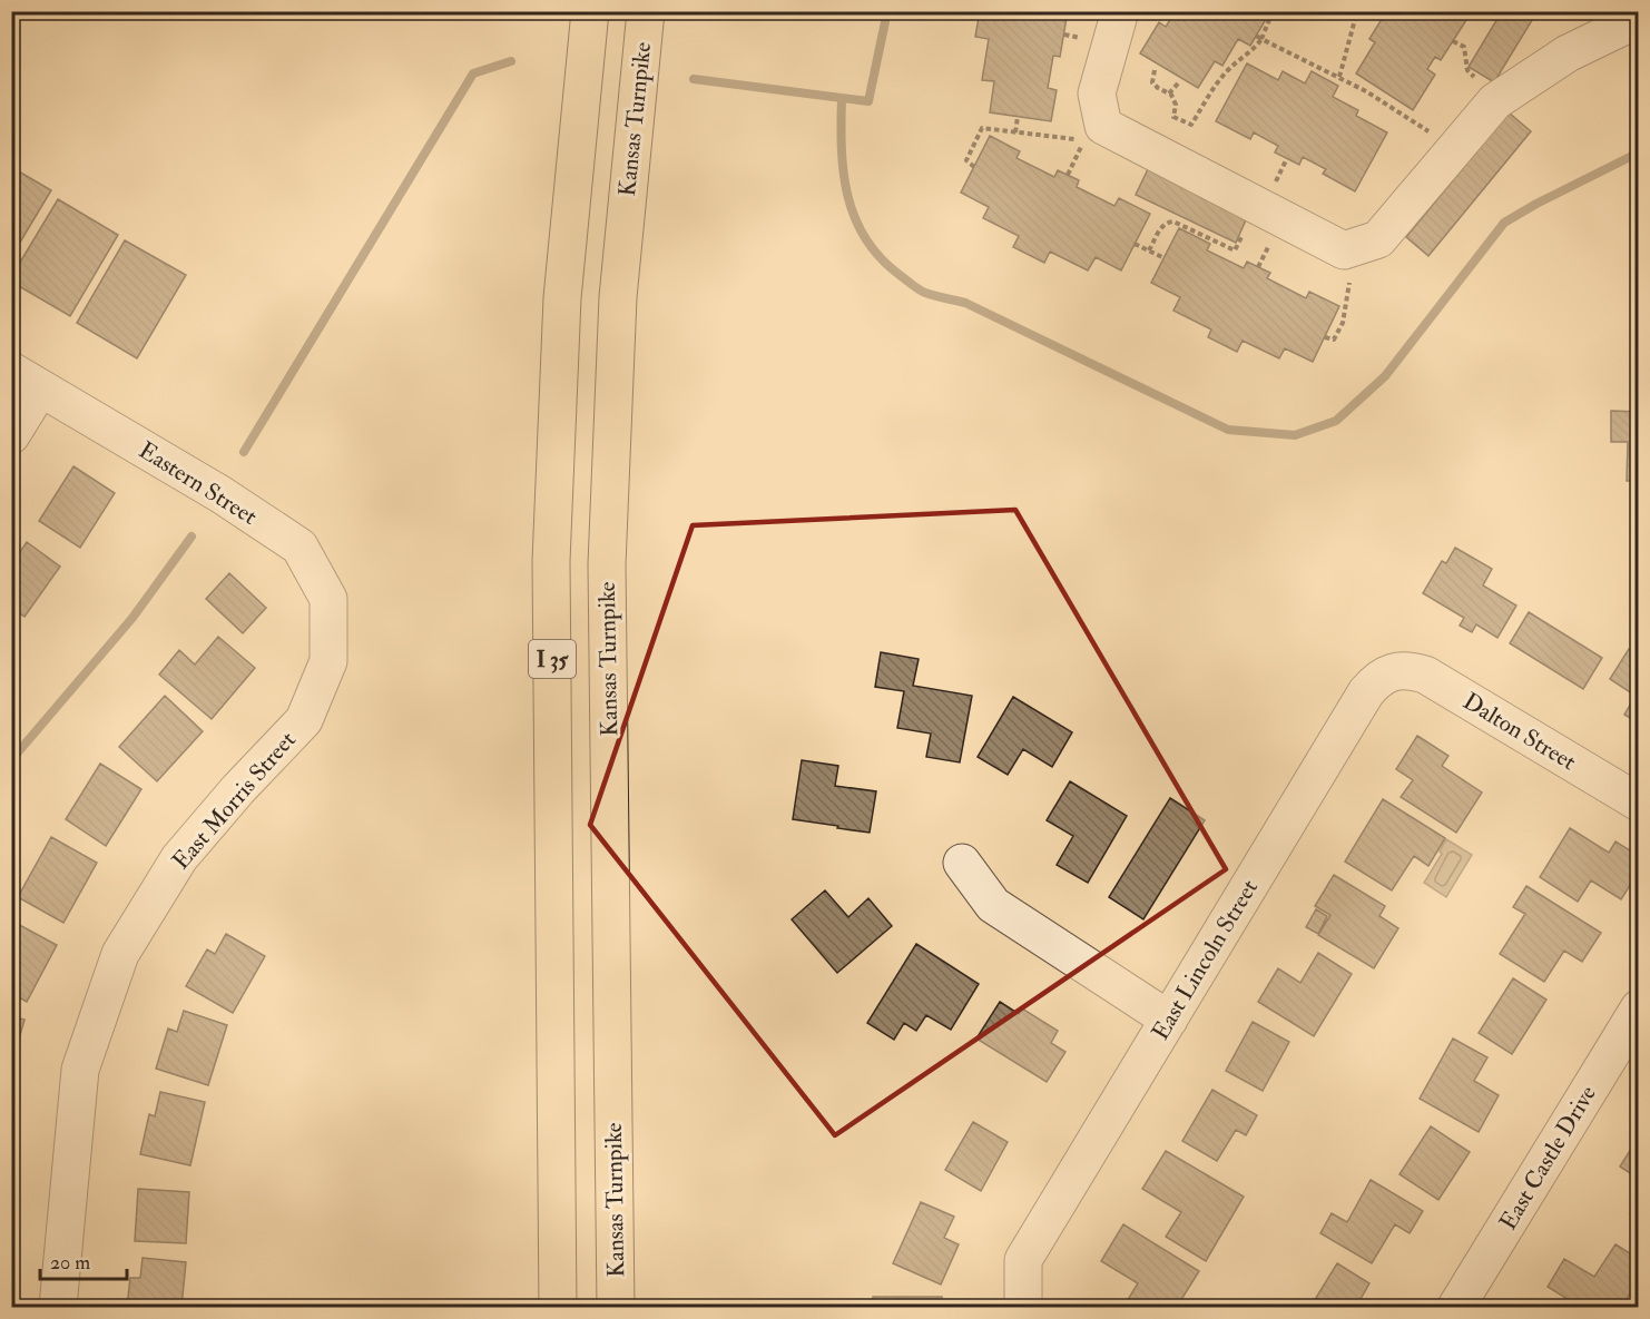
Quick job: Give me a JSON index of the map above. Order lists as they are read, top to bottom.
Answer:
{
  "streets": {
    "highway": ["Kansas Turnpike", "I 35"],
    "street": [
      "Eastern Street",
      "Dalton Street",
      "East Morris Street",
      "East Lincoln Street",
      "East Castle Drive"
    ]
  },
  "crossings": [
    ["Eastern Street", "East Morris Street"],
    ["Dalton Street", "East Lincoln Street"]
  ],
  "scale_bar": "20 m"
}
